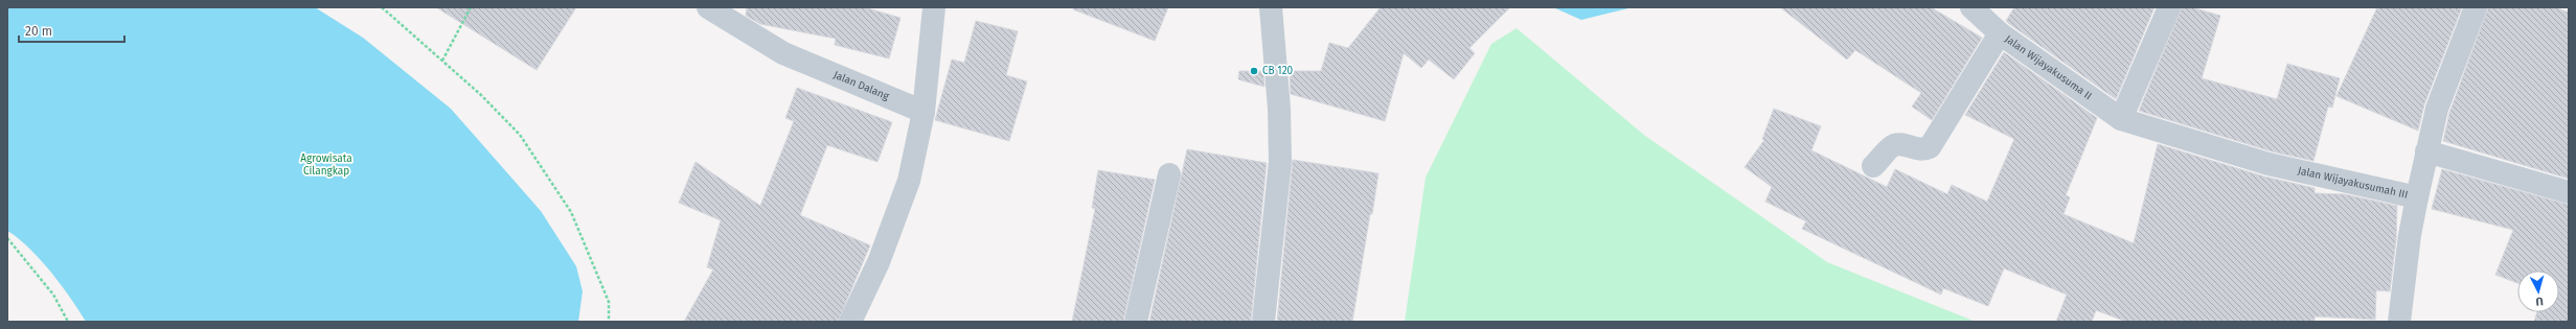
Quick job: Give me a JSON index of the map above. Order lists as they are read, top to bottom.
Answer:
{
  "streets": {
    "street": ["Jalan Wijayakusuma II", "Jalan Dalang", "Jalan Wijayakusumah III"]
  },
  "crossings": [
    ["Jalan Wijayakusuma II", "Jalan Wijayakusumah III"]
  ],
  "parks": ["Agrowisata Cilangkap"],
  "places": ["CB 120"],
  "scale_bar": "20 m",
  "north": "bottom"
}
